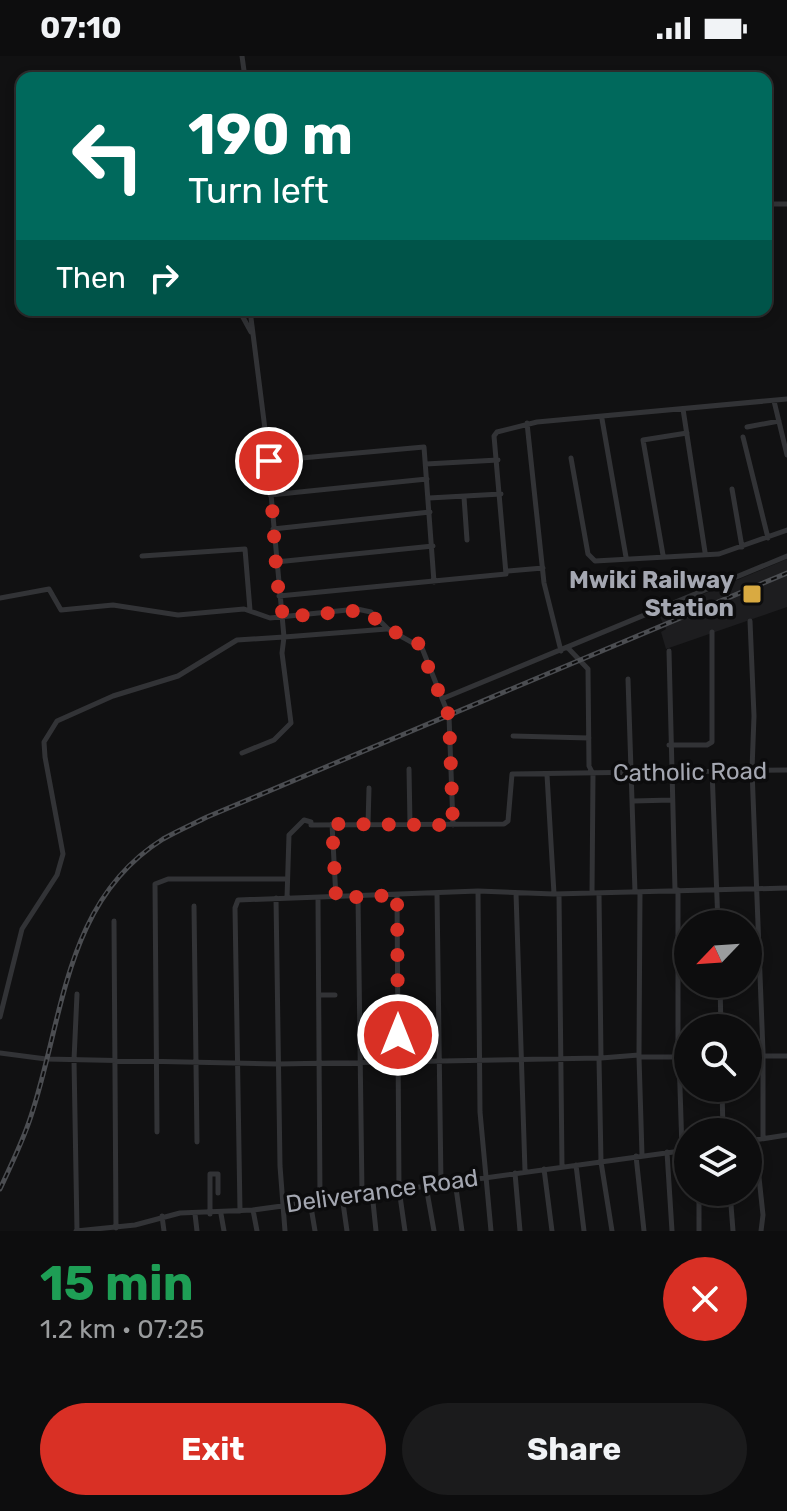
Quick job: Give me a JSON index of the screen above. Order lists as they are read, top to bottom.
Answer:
{
  "streets": {
    "street": ["Catholic Road", "Deliverance Road"]
  },
  "places": {
    "transit": ["Mwiki Railway Station"]
  },
  "north": "bottom left",
  "page": {
    "status": "07:10",
    "turn": ["190 m", "Turn left"],
    "then": "Then",
    "heading": ["15 min", "1.2 km · 07:25"],
    "buttons": ["Exit", "Share"]
  }
}
